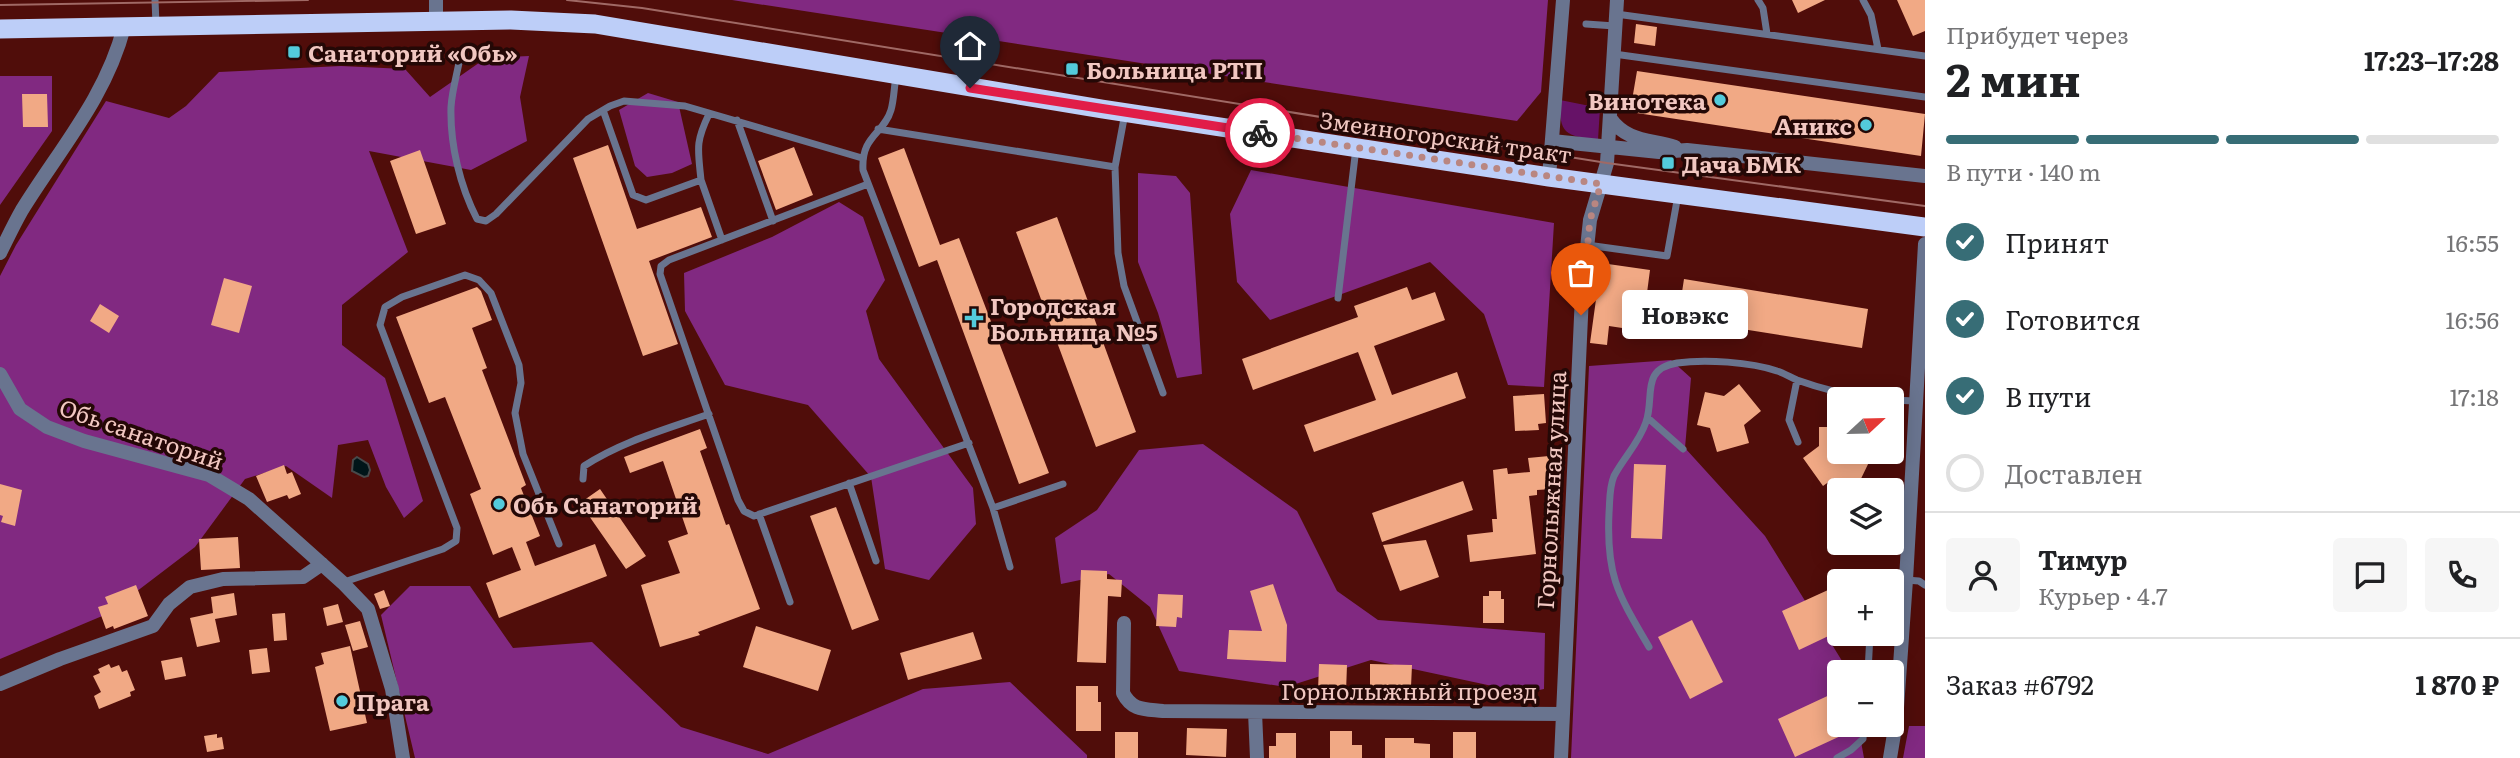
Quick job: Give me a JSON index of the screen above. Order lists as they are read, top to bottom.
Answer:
{
  "streets": {
    "highway": ["Змеиногорский тракт"],
    "street": ["Обь санаторий", "Горнолыжная улица", "Горнолыжный проезд"]
  },
  "crossings": [
    ["Змеиногорский тракт", "Горнолыжная улица"],
    ["Горнолыжная улица", "Горнолыжный проезд"]
  ],
  "places": {
    "transit": ["Санаторий «Обь»", "Больница РТП", "Дача БМК"],
    "other": [
      "Винотека",
      "Аникс",
      "Новэкс",
      "Обь Санаторий",
      "Прага"
    ],
    "health": ["Городская Больница №5"]
  },
  "north": "right",
  "page": {
    "heading": ["2 мин", "Прибудет через", "17:23–17:28"],
    "panel": [
      "Тимур",
      "Курьер · 4.7",
      "Заказ #6792",
      "1 870 ₽"
    ],
    "bar": "В пути · 140 m",
    "list": [
      ["Принят", "16:55"],
      ["Готовится", "16:56"],
      ["В пути", "17:18"],
      "Доставлен"
    ],
    "bubble": "Новэкс",
    "map_buttons": ["+", "−"]
  }
}
